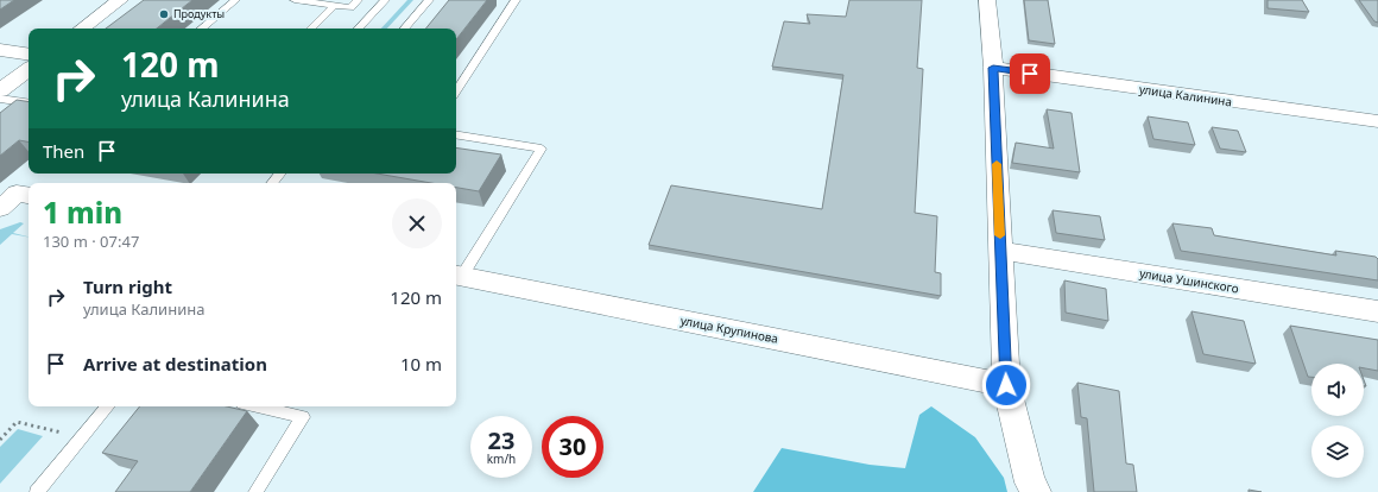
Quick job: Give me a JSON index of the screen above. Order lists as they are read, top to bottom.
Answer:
{
  "streets": {
    "street": ["улица Калинина", "улица Ушинского", "улица Крупинова"]
  },
  "places": ["Продукты"],
  "page": {
    "turn": ["120 m", "улица Калинина"],
    "then": "Then",
    "heading": ["1 min", "130 m · 07:47"],
    "list": [
      {
        "name": "Turn right",
        "note": "улица Калинина",
        "value": "120 m"
      },
      {
        "name": "Arrive at destination",
        "value": "10 m"
      }
    ],
    "speed": "23 km/h",
    "limit": "30"
  }
}
